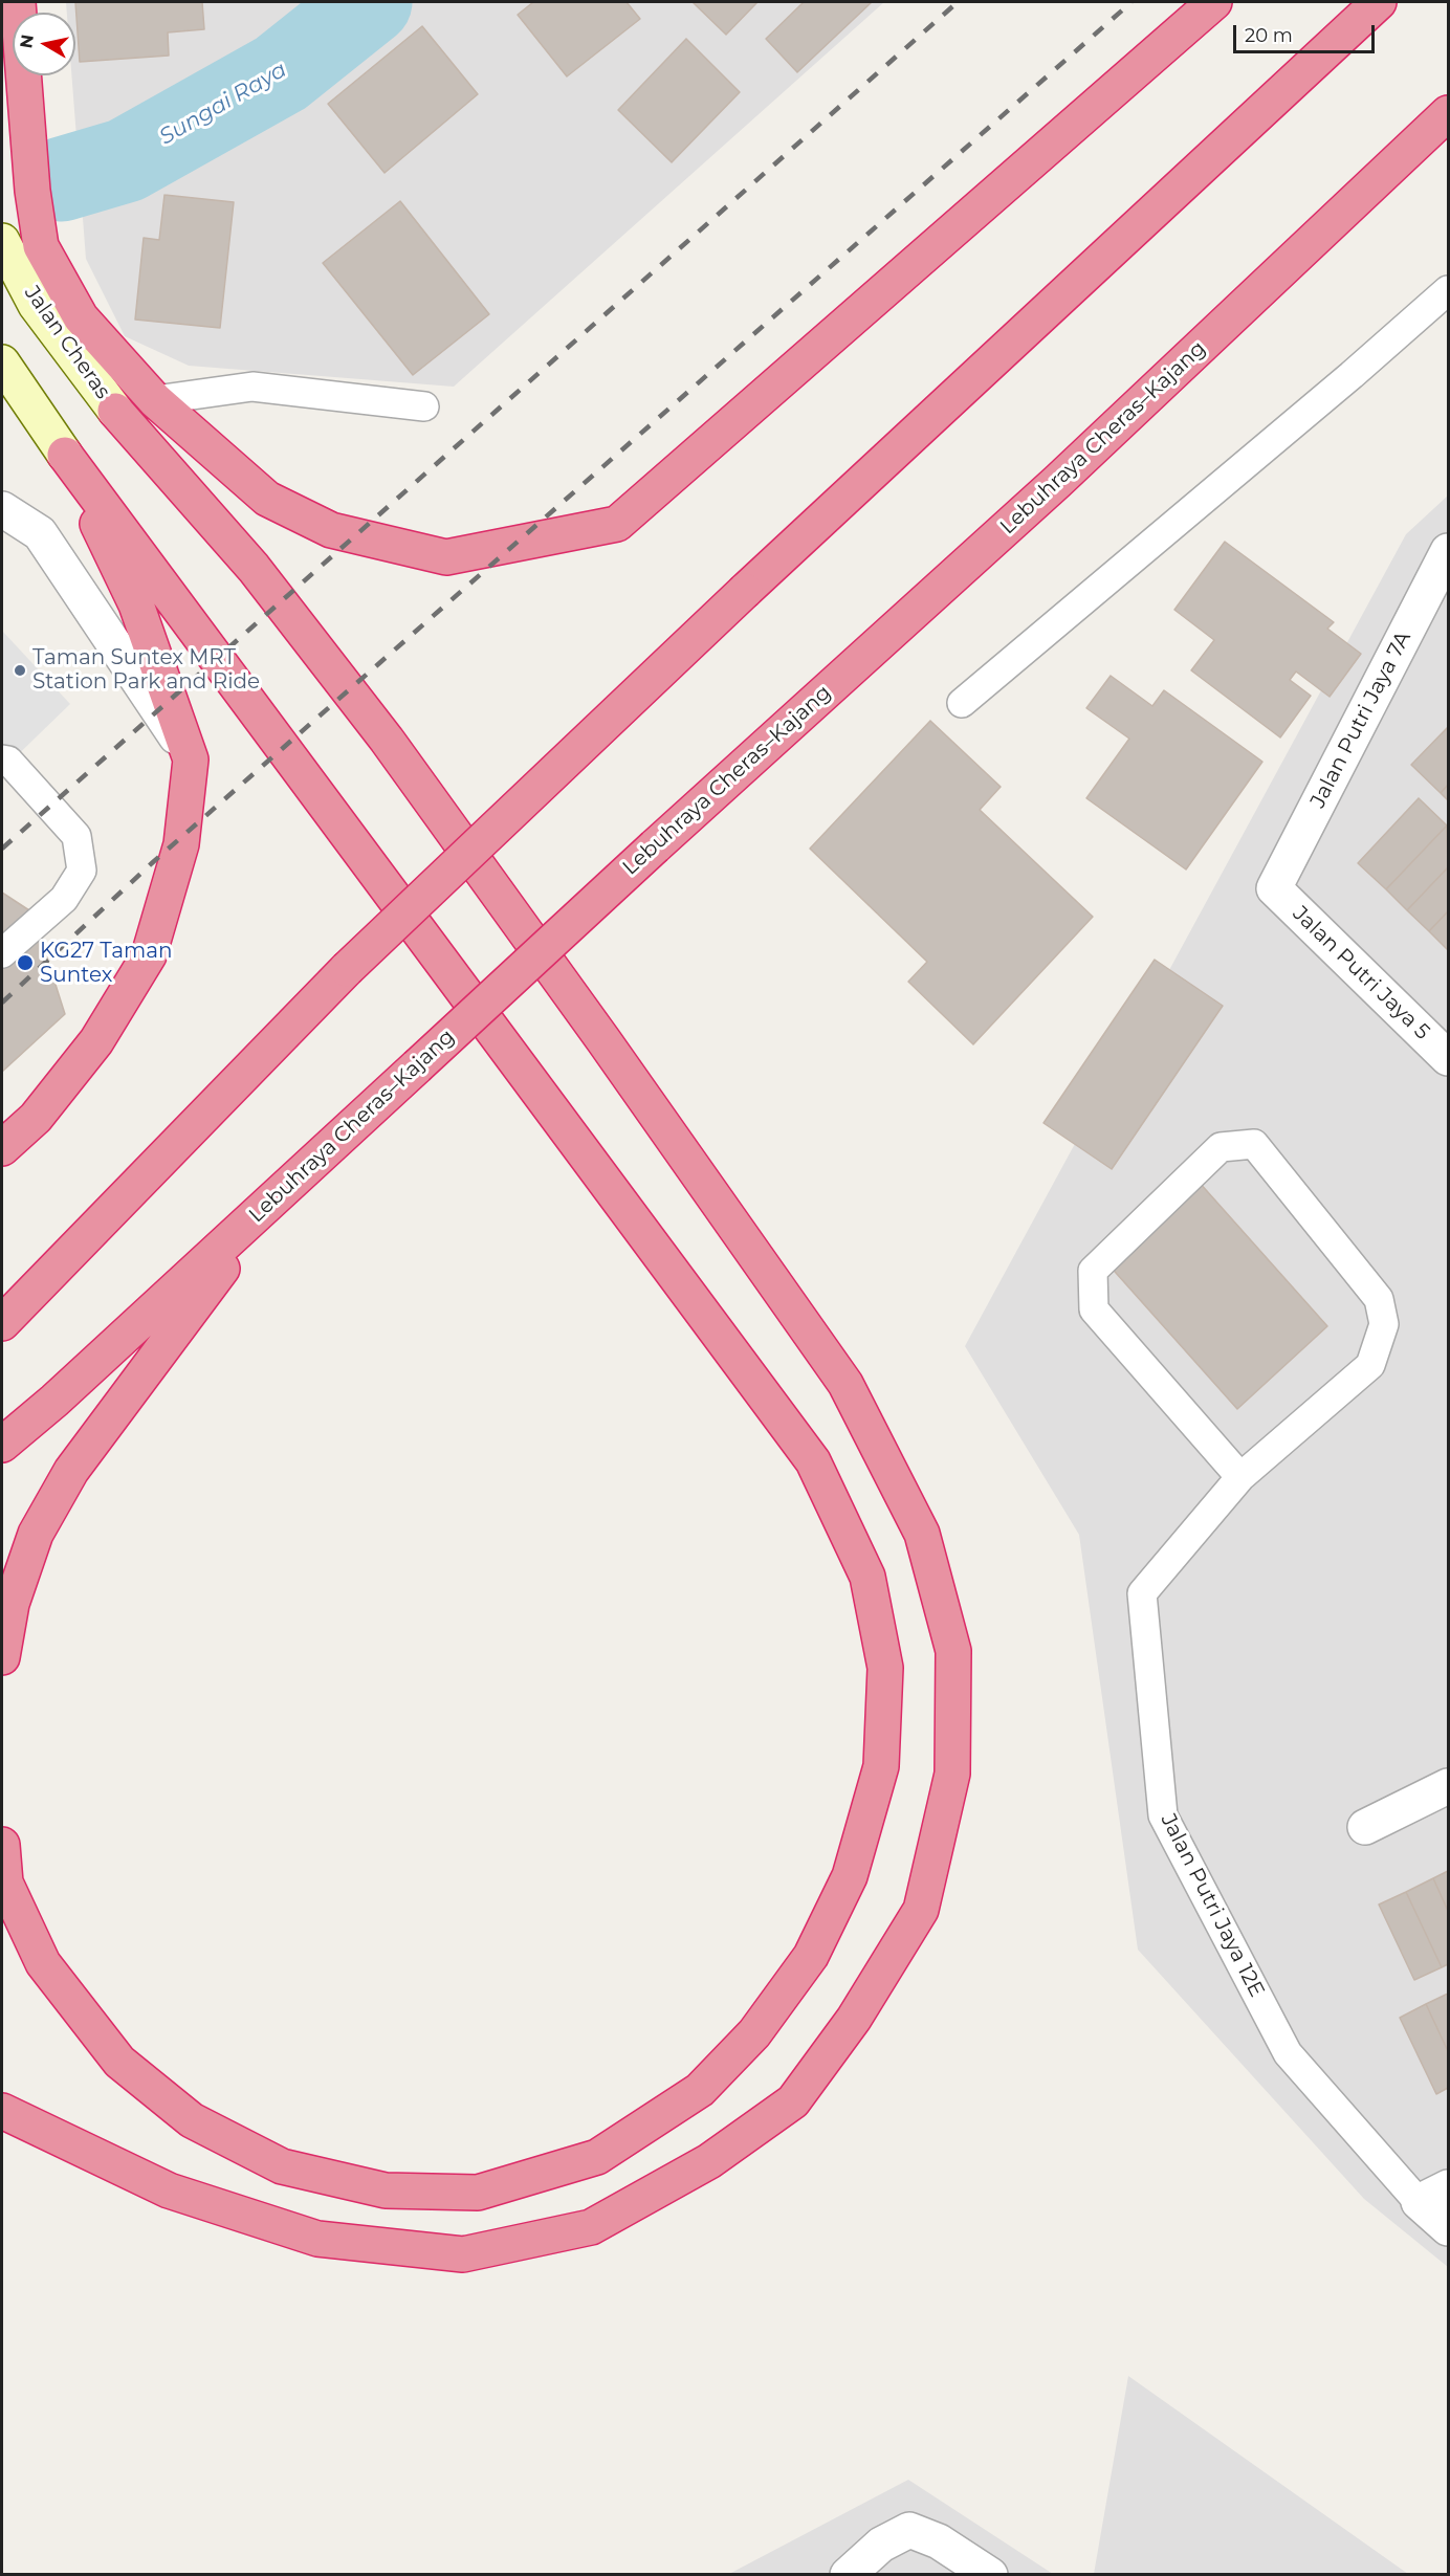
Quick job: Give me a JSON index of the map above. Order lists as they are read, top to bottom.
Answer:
{
  "streets": {
    "highway": ["Lebuhraya Cheras–Kajang"],
    "main road": ["Jalan Cheras"],
    "street": ["Jalan Putri Jaya 7A", "Jalan Putri Jaya 5"],
    "lane": ["Jalan Putri Jaya 12E"]
  },
  "crossings": [
    ["Jalan Putri Jaya 7A", "Jalan Putri Jaya 5"]
  ],
  "water": ["Sungai Raya"],
  "places": ["Taman Suntex MRT Station Park and Ride", "KG27 Taman Suntex"],
  "scale_bar": "20 m",
  "north": "left"
}
